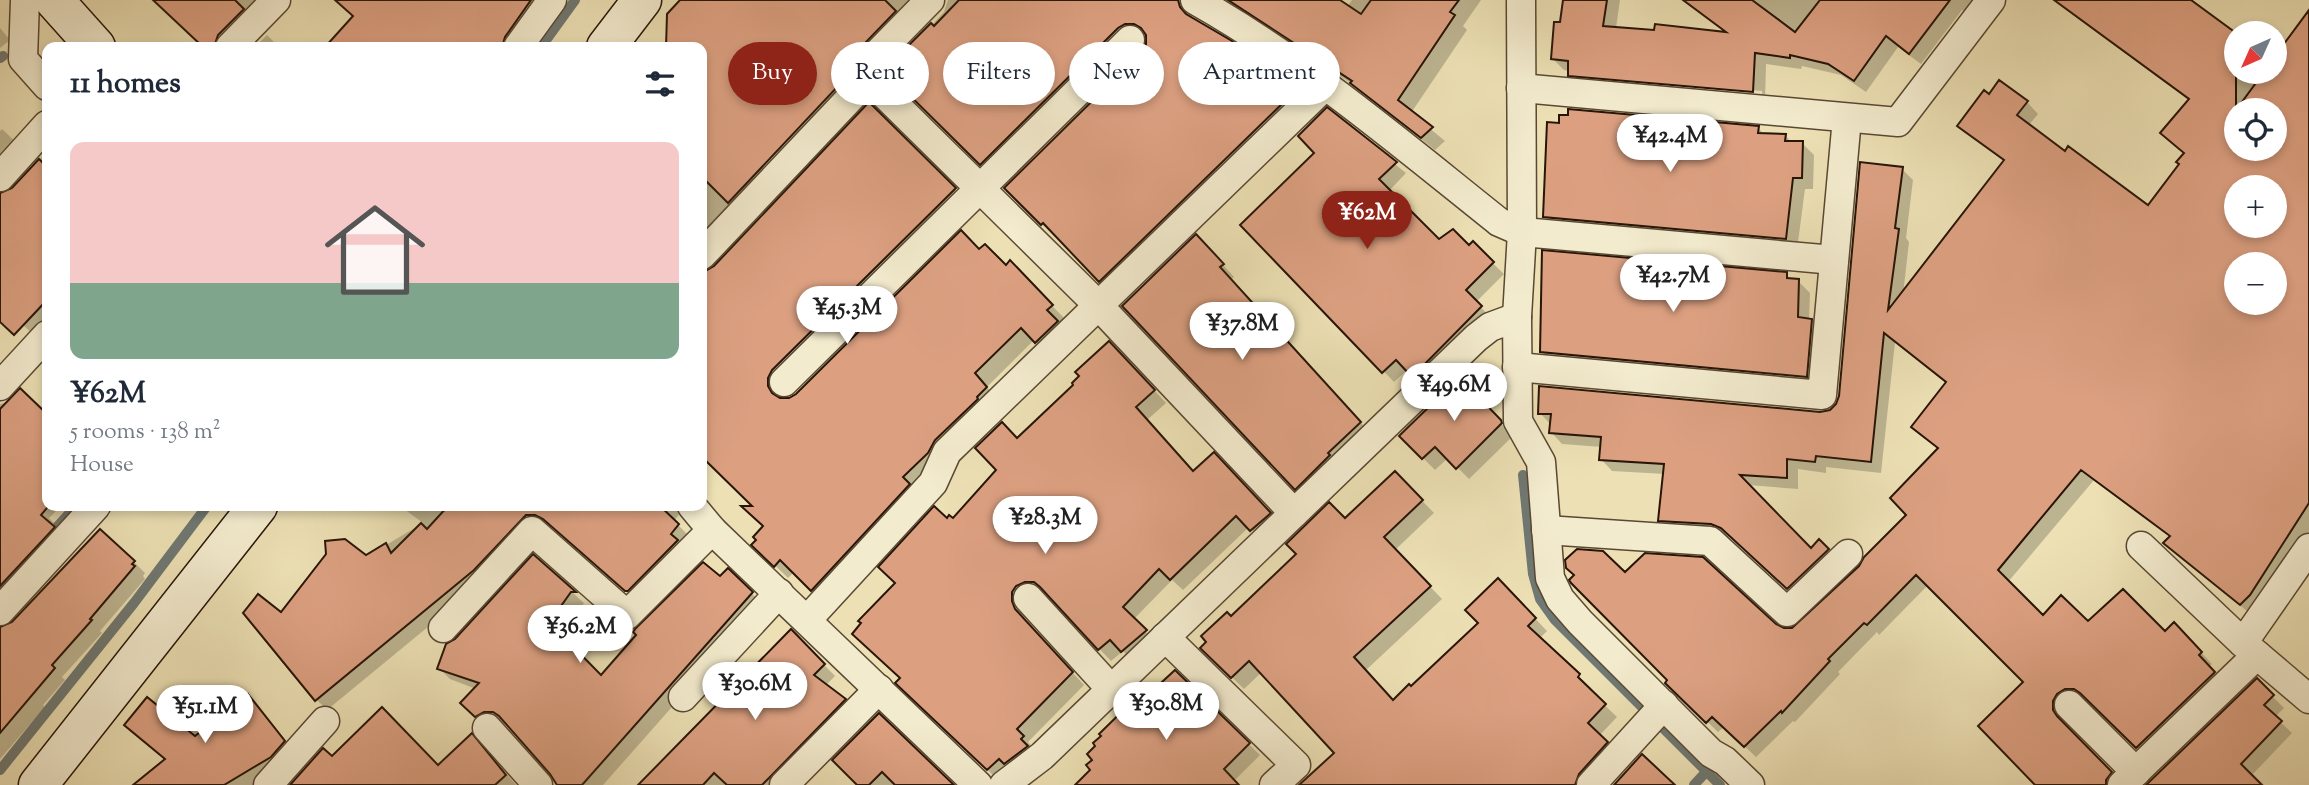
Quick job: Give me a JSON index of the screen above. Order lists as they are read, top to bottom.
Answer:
{
  "north": "bottom left",
  "page": {
    "map_buttons": ["+", "−"],
    "chip": [
      "Buy",
      "Rent",
      "Filters",
      "New",
      "Apartment"
    ],
    "heading": "11 homes",
    "price": [
      "¥42.4M",
      "¥62M",
      "¥42.7M",
      "¥45.3M",
      "¥37.8M",
      "¥49.6M",
      "¥28.3M",
      "¥36.2M",
      "¥30.6M",
      "¥30.8M",
      "¥51.1M"
    ],
    "list": [
      {
        "name": "¥62M",
        "note": "5 rooms · 138 m² · House"
      }
    ]
  }
}
